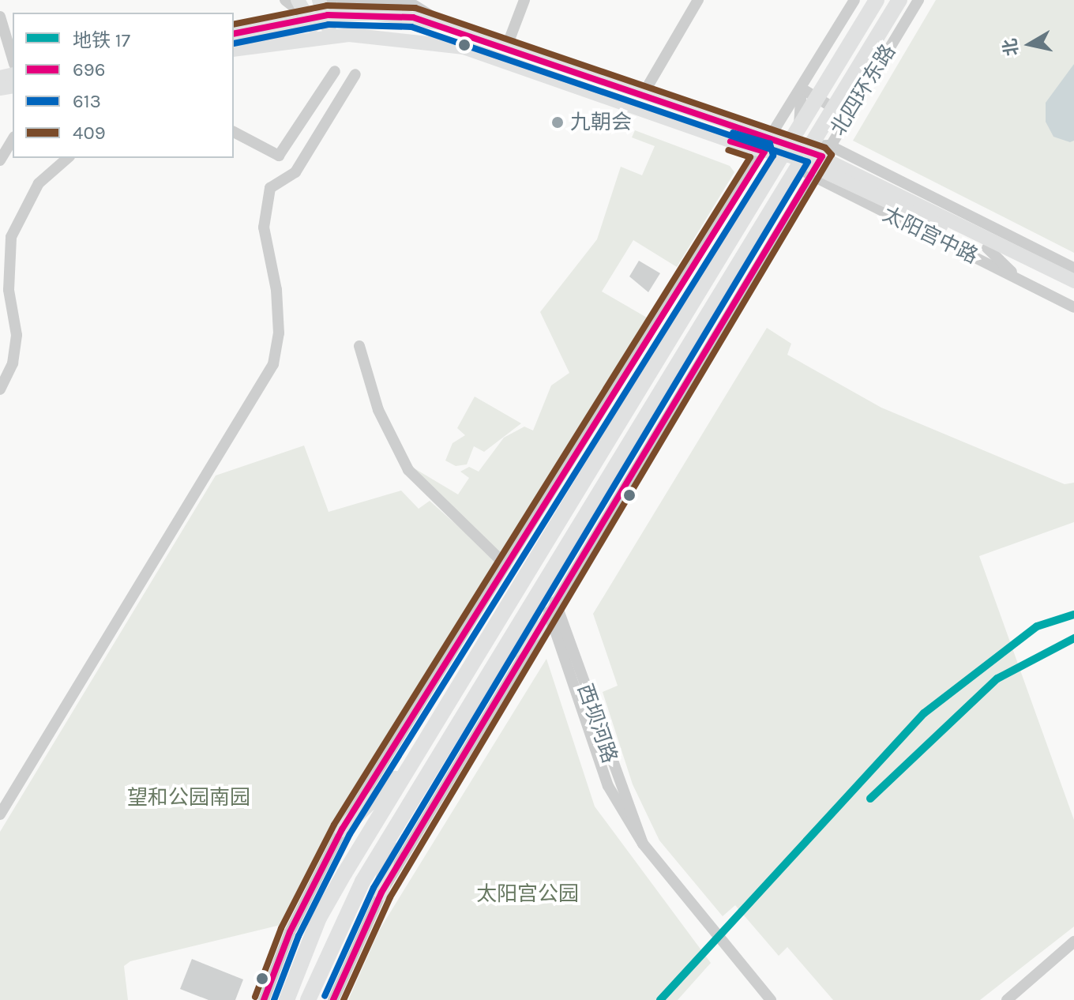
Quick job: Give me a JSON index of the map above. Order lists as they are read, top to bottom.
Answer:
{
  "streets": {
    "highway": ["北四环东路"],
    "main road": ["太阳宫中路"],
    "street": ["西坝河路"]
  },
  "crossings": [
    ["北四环东路", "太阳宫中路"],
    ["北四环东路", "西坝河路"]
  ],
  "parks": ["望和公园南园", "太阳宫公园"],
  "places": ["九朝会"],
  "lines": [
    "transit line 409",
    "transit line 696",
    "transit line 613",
    "metro line 17"
  ],
  "legend": [
    "地铁 17",
    "696",
    "613",
    "409"
  ],
  "north": "left"
}
